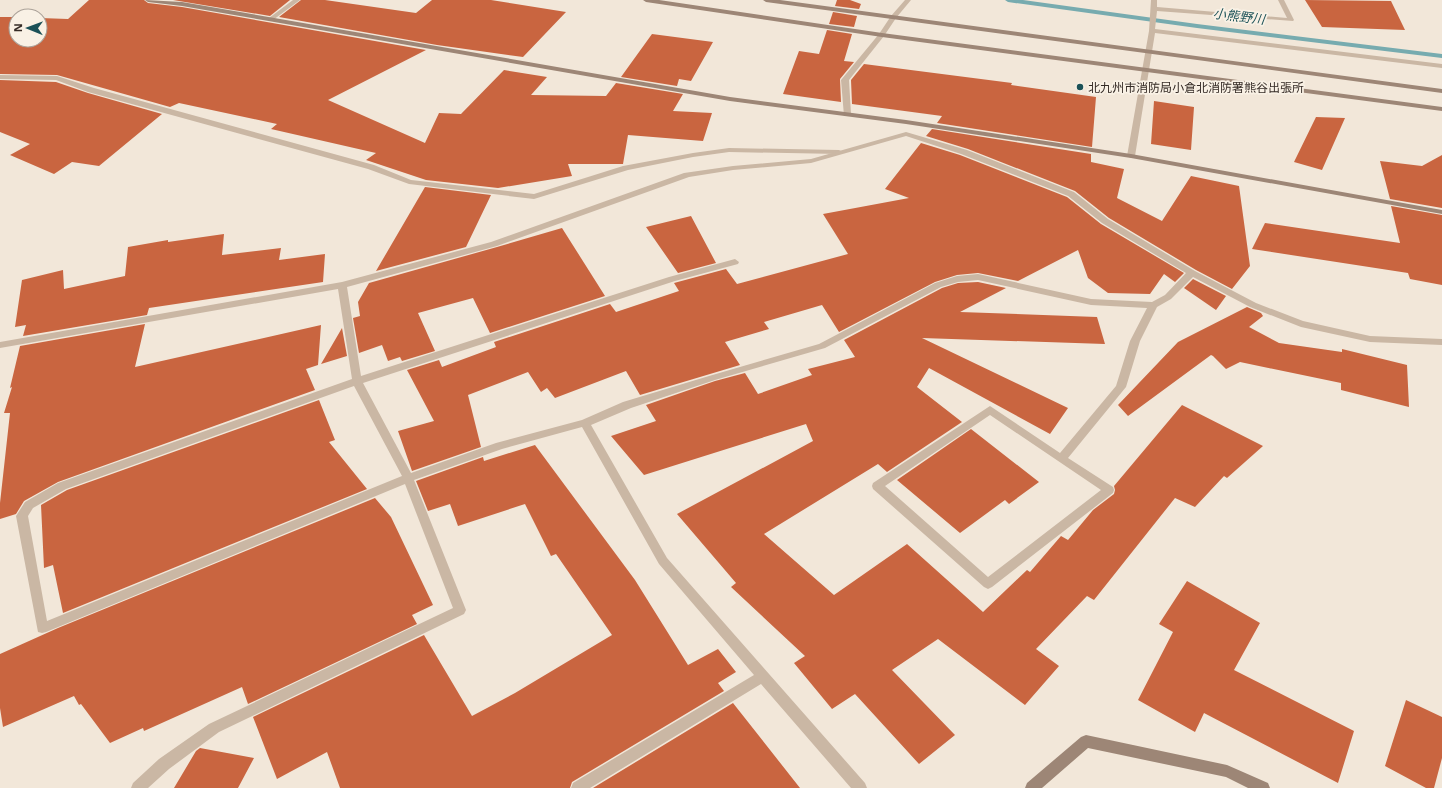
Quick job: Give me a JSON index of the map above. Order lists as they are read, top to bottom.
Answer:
{
  "water": ["小熊野川"],
  "places": ["北九州市消防局小倉北消防署熊谷出張所"],
  "north": "left"
}
